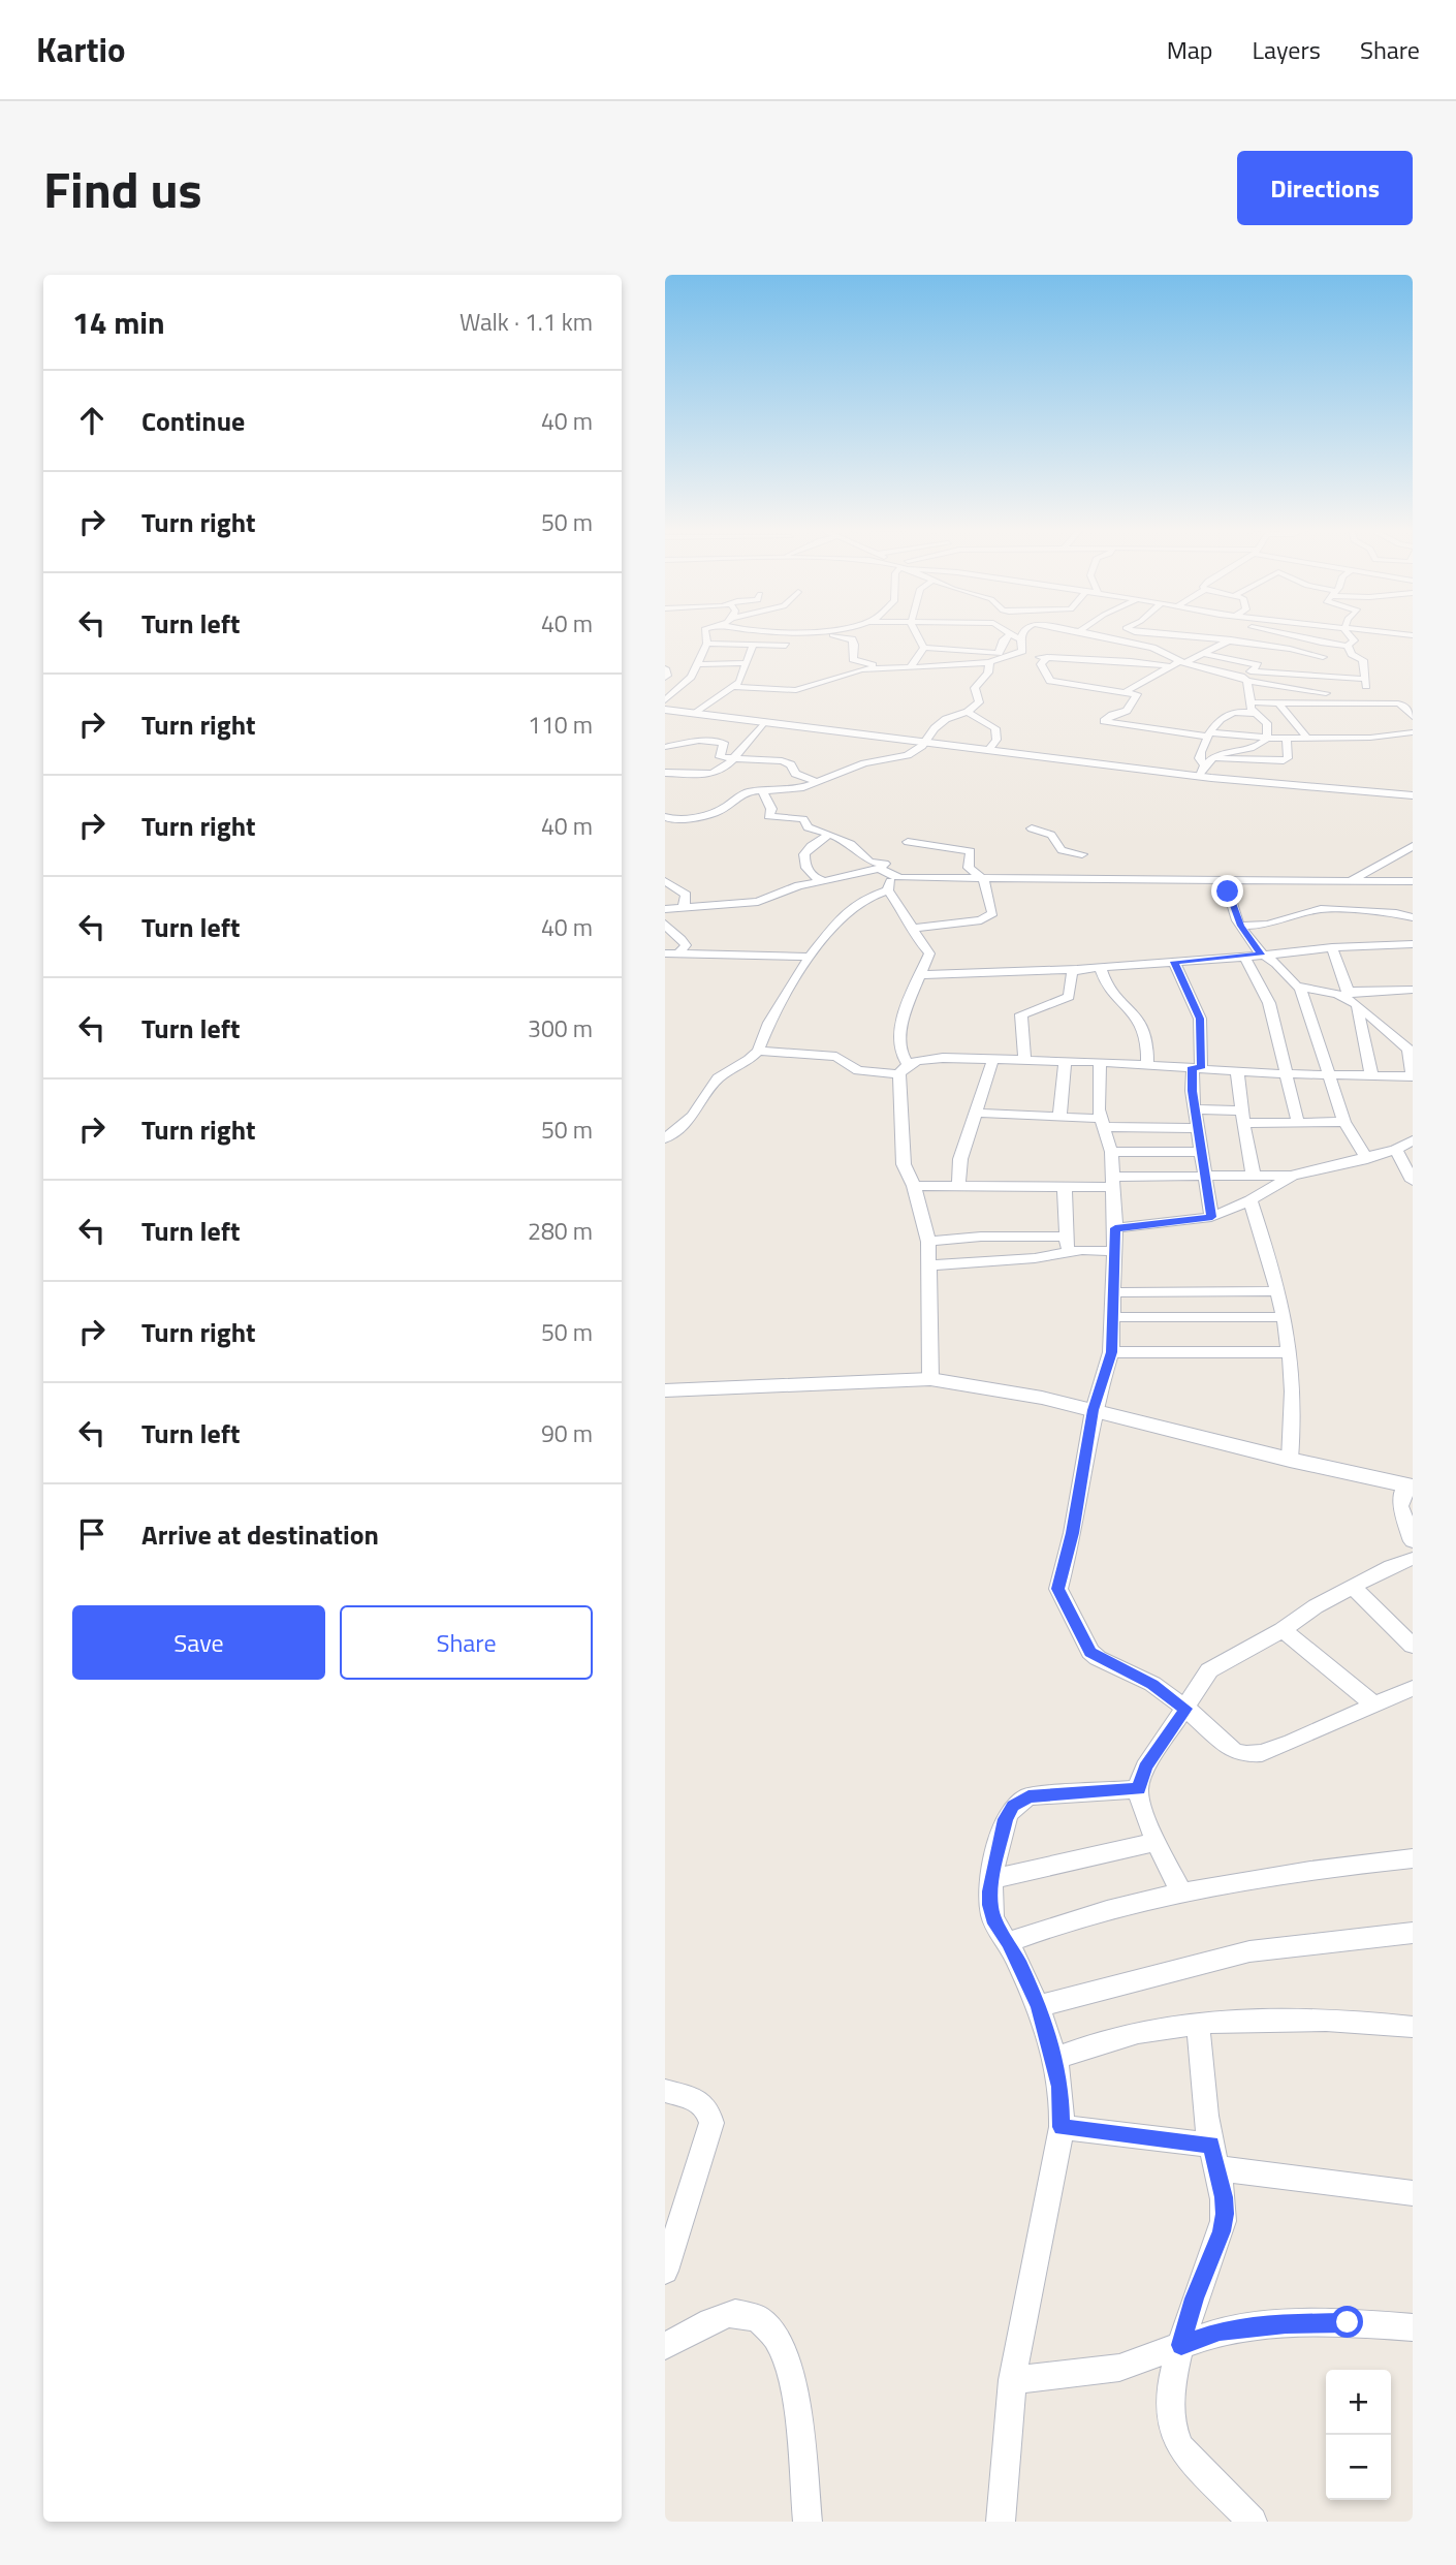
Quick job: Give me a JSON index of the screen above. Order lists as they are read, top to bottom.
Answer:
{
  "page": {
    "header": "Kartio",
    "nav": ["Map", "Layers", "Share"],
    "title": "Find us",
    "buttons": [
      "Directions",
      ["Save", "Share"]
    ],
    "heading": ["14 min", "Walk · 1.1 km"],
    "list": [
      ["Continue", "40 m"],
      ["Turn right", "50 m"],
      ["Turn left", "40 m"],
      ["Turn right", "110 m"],
      ["Turn right", "40 m"],
      ["Turn left", "40 m"],
      ["Turn left", "300 m"],
      ["Turn right", "50 m"],
      ["Turn left", "280 m"],
      ["Turn right", "50 m"],
      ["Turn left", "90 m"],
      "Arrive at destination"
    ],
    "map_buttons": ["+", "−"]
  }
}
